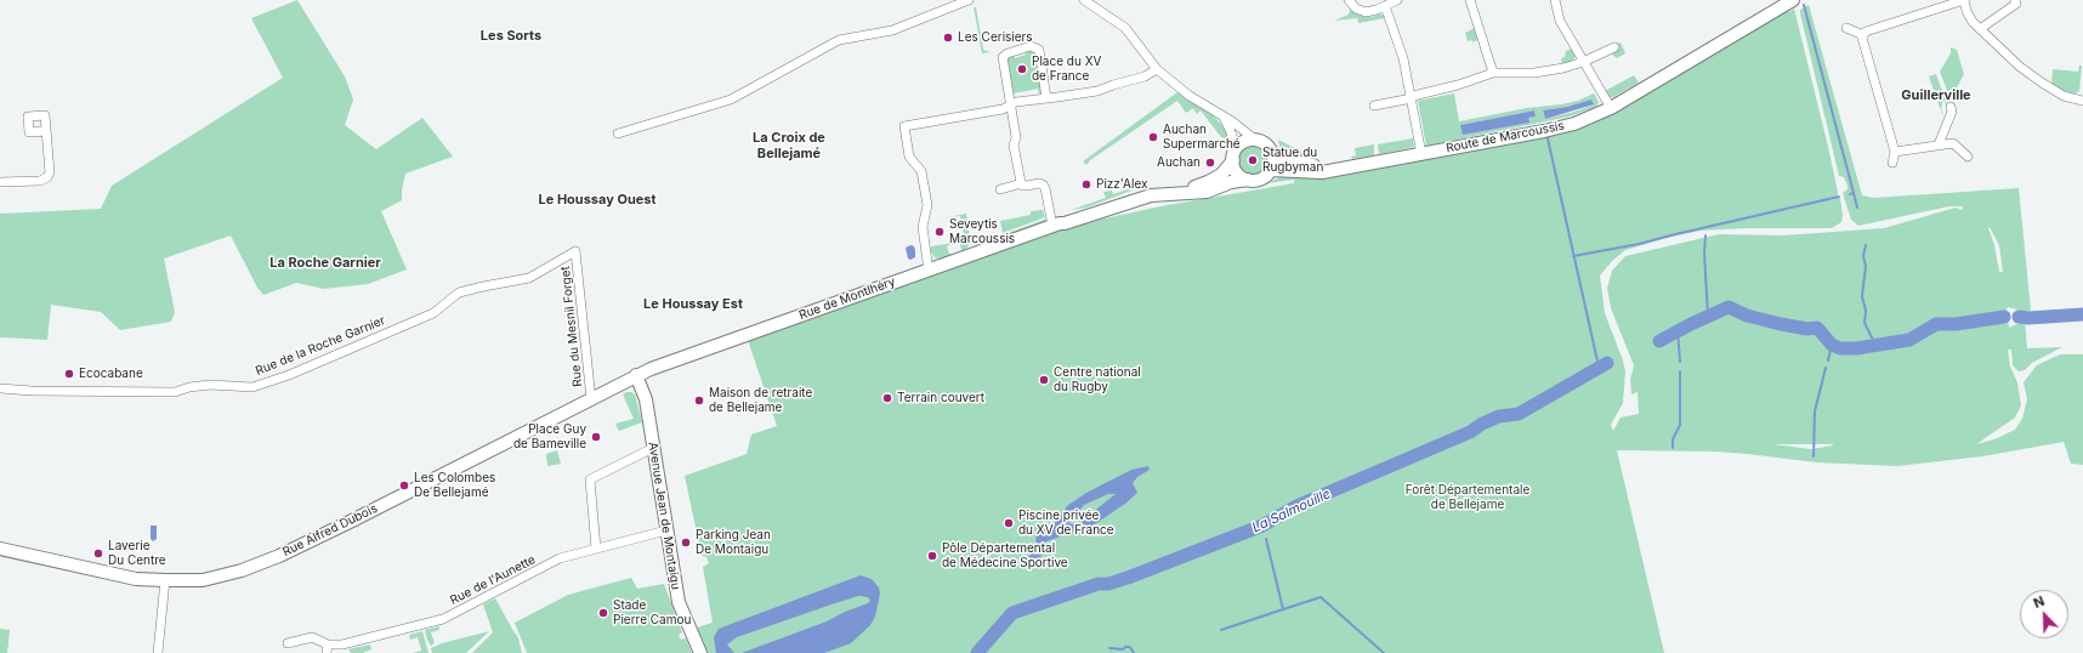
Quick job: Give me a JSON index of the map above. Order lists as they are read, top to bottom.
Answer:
{
  "streets": {
    "main road": [
      "Route de Marcoussis",
      "Rue de Montlhéry",
      "Avenue Jean de Montaigu",
      "Rue Alfred Dubois"
    ],
    "street": ["Rue du Mesnil Forget", "Rue de la Roche Garnier", "Rue de l'Aunette"]
  },
  "crossings": [
    ["Rue de Montlhéry", "Avenue Jean de Montaigu"],
    ["Rue de Montlhéry", "Rue Alfred Dubois"],
    ["Rue du Mesnil Forget", "Rue de la Roche Garnier"],
    ["Rue du Mesnil Forget", "Rue Alfred Dubois"],
    ["Avenue Jean de Montaigu", "Rue Alfred Dubois"],
    ["Avenue Jean de Montaigu", "Rue de l'Aunette"]
  ],
  "districts": [
    "Les Sorts",
    "Guillerville",
    "La Croix de Bellejamé",
    "Le Houssay Ouest",
    "La Roche Garnier",
    "Le Houssay Est"
  ],
  "water": ["La Salmouille"],
  "parks": ["Forêt Départementale de Bellejame"],
  "places": [
    "Les Cerisiers",
    "Place du XV de France",
    "Auchan Supermarché",
    "Statue du Rugbyman",
    "Auchan",
    "Pizz'Alex",
    "Seveytis Marcoussis",
    "Ecocabane",
    "Centre national du Rugby",
    "Terrain couvert",
    "Maison de retraite de Bellejame",
    "Place Guy de Bameville",
    "Les Colombes De Bellejamé",
    "Piscine privée du XV de France",
    "Parking Jean De Montaigu",
    "Laverie Du Centre",
    "Pôle Départemental de Médecine Sportive",
    "Stade Pierre Camou"
  ],
  "north": "top left"
}
